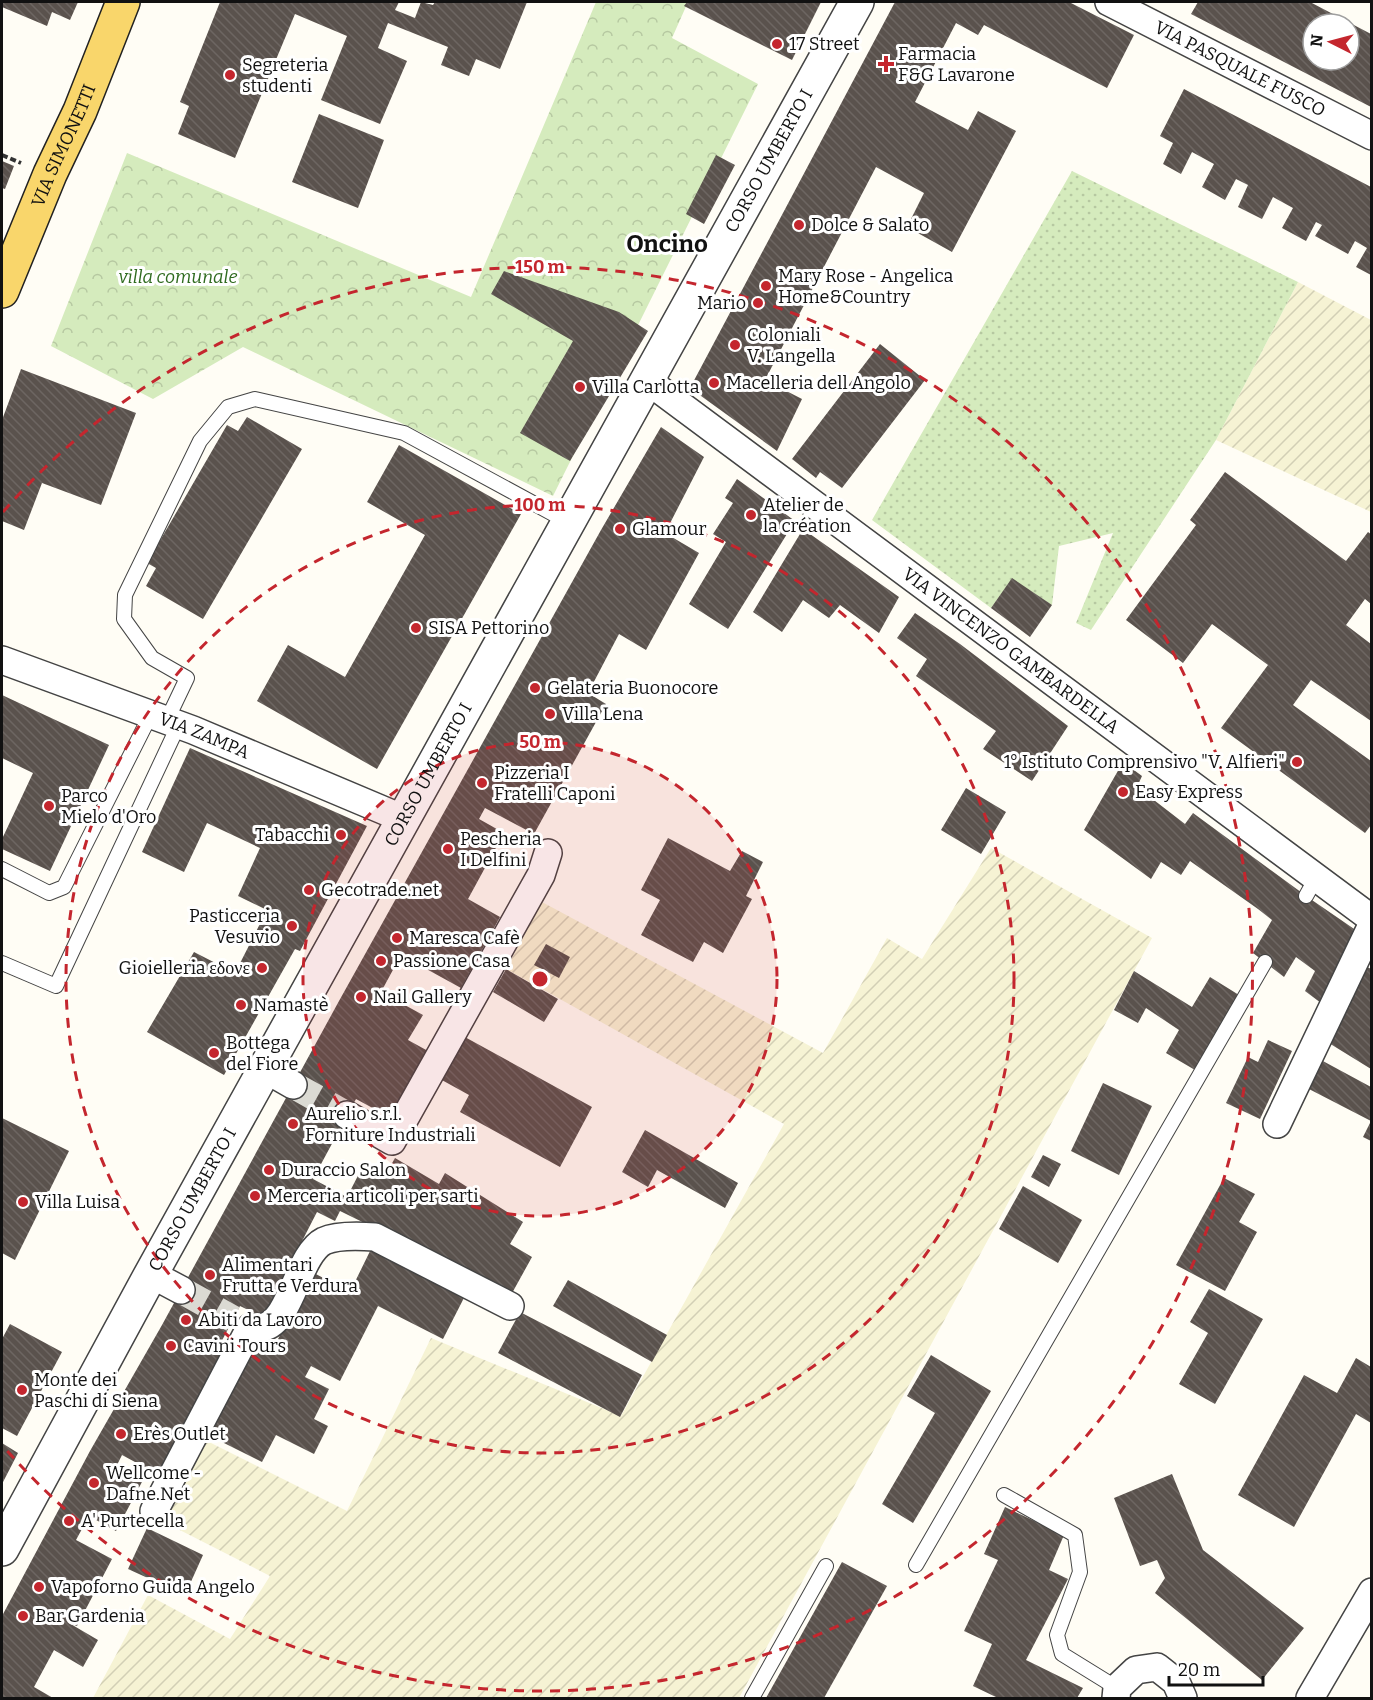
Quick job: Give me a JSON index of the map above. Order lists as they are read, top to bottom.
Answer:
{
  "streets": {
    "main road": ["VIA SIMONETTI"],
    "street": [
      "VIA PASQUALE FUSCO",
      "CORSO UMBERTO I",
      "VIA VINCENZO GAMBARDELLA",
      "VIA ZAMPA"
    ]
  },
  "crossings": [
    ["CORSO UMBERTO I", "VIA VINCENZO GAMBARDELLA"],
    ["CORSO UMBERTO I", "VIA ZAMPA"]
  ],
  "districts": ["Oncino"],
  "parks": ["villa comunale"],
  "places": {
    "other": [
      "17 Street",
      "Segreteria studenti",
      "Dolce & Salato",
      "Mary Rose - Angelica Home&Country",
      "Mario",
      "Coloniali V. Langella",
      "Macelleria dell Angolo",
      "Villa Carlotta",
      "Atelier de la création",
      "Glamour",
      "SISA Pettorino",
      "Gelateria Buonocore",
      "Villa Lena",
      "1° Istituto Comprensivo \"V. Alfieri\"",
      "Pizzeria I Fratelli Caponi",
      "Easy Express",
      "Parco Mielo d'Oro",
      "Tabacchi",
      "Pescheria I Delfini",
      "Gecotrade.net",
      "Pasticceria Vesuvio",
      "Maresca Cafè",
      "Passione Casa",
      "Gioielleria εδονε",
      "Nail Gallery",
      "Namastè",
      "Bottega del Fiore",
      "Aurelio s.r.l. Forniture Industriali",
      "Duraccio Salon",
      "Merceria articoli per sarti",
      "Villa Luisa",
      "Alimentari Frutta e Verdura",
      "Abiti da Lavoro",
      "Cavini Tours",
      "Monte dei Paschi di Siena",
      "Erès Outlet",
      "Wellcome - Dafne.Net",
      "A' Purtecella",
      "Vapoforno Guida Angelo",
      "Bar Gardenia"
    ],
    "health": ["Farmacia F&G Lavarone"]
  },
  "scale_bar": "20 m",
  "north": "left",
  "rings": ["150 m", "100 m", "50 m"]
}
